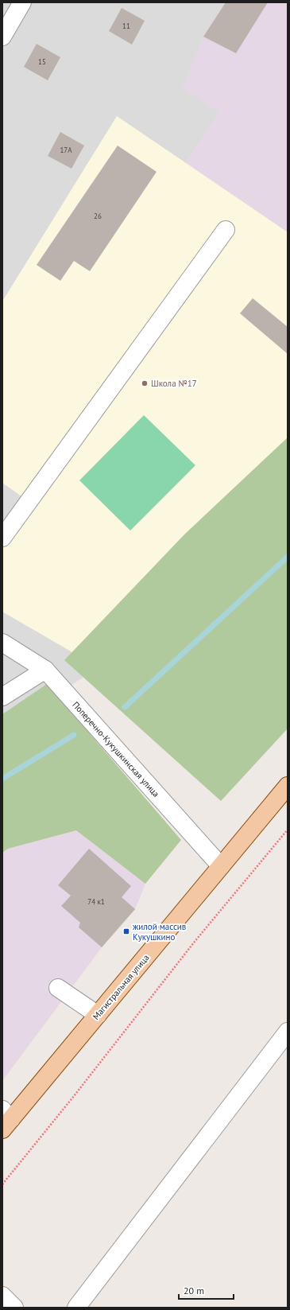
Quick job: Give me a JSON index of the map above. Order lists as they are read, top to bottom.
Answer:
{
  "streets": {
    "main road": ["Магистральная улица"],
    "street": ["Поперечно-Кукушкинская улица"]
  },
  "crossings": [
    ["Поперечно-Кукушкинская улица", "Магистральная улица"]
  ],
  "places": {
    "other": ["Школа №17"],
    "transit": ["жилой массив Кукушкино"]
  },
  "house_numbers": [
    "11",
    "15",
    "17А",
    "26",
    "74 к1"
  ],
  "scale_bar": "20 m"
}
